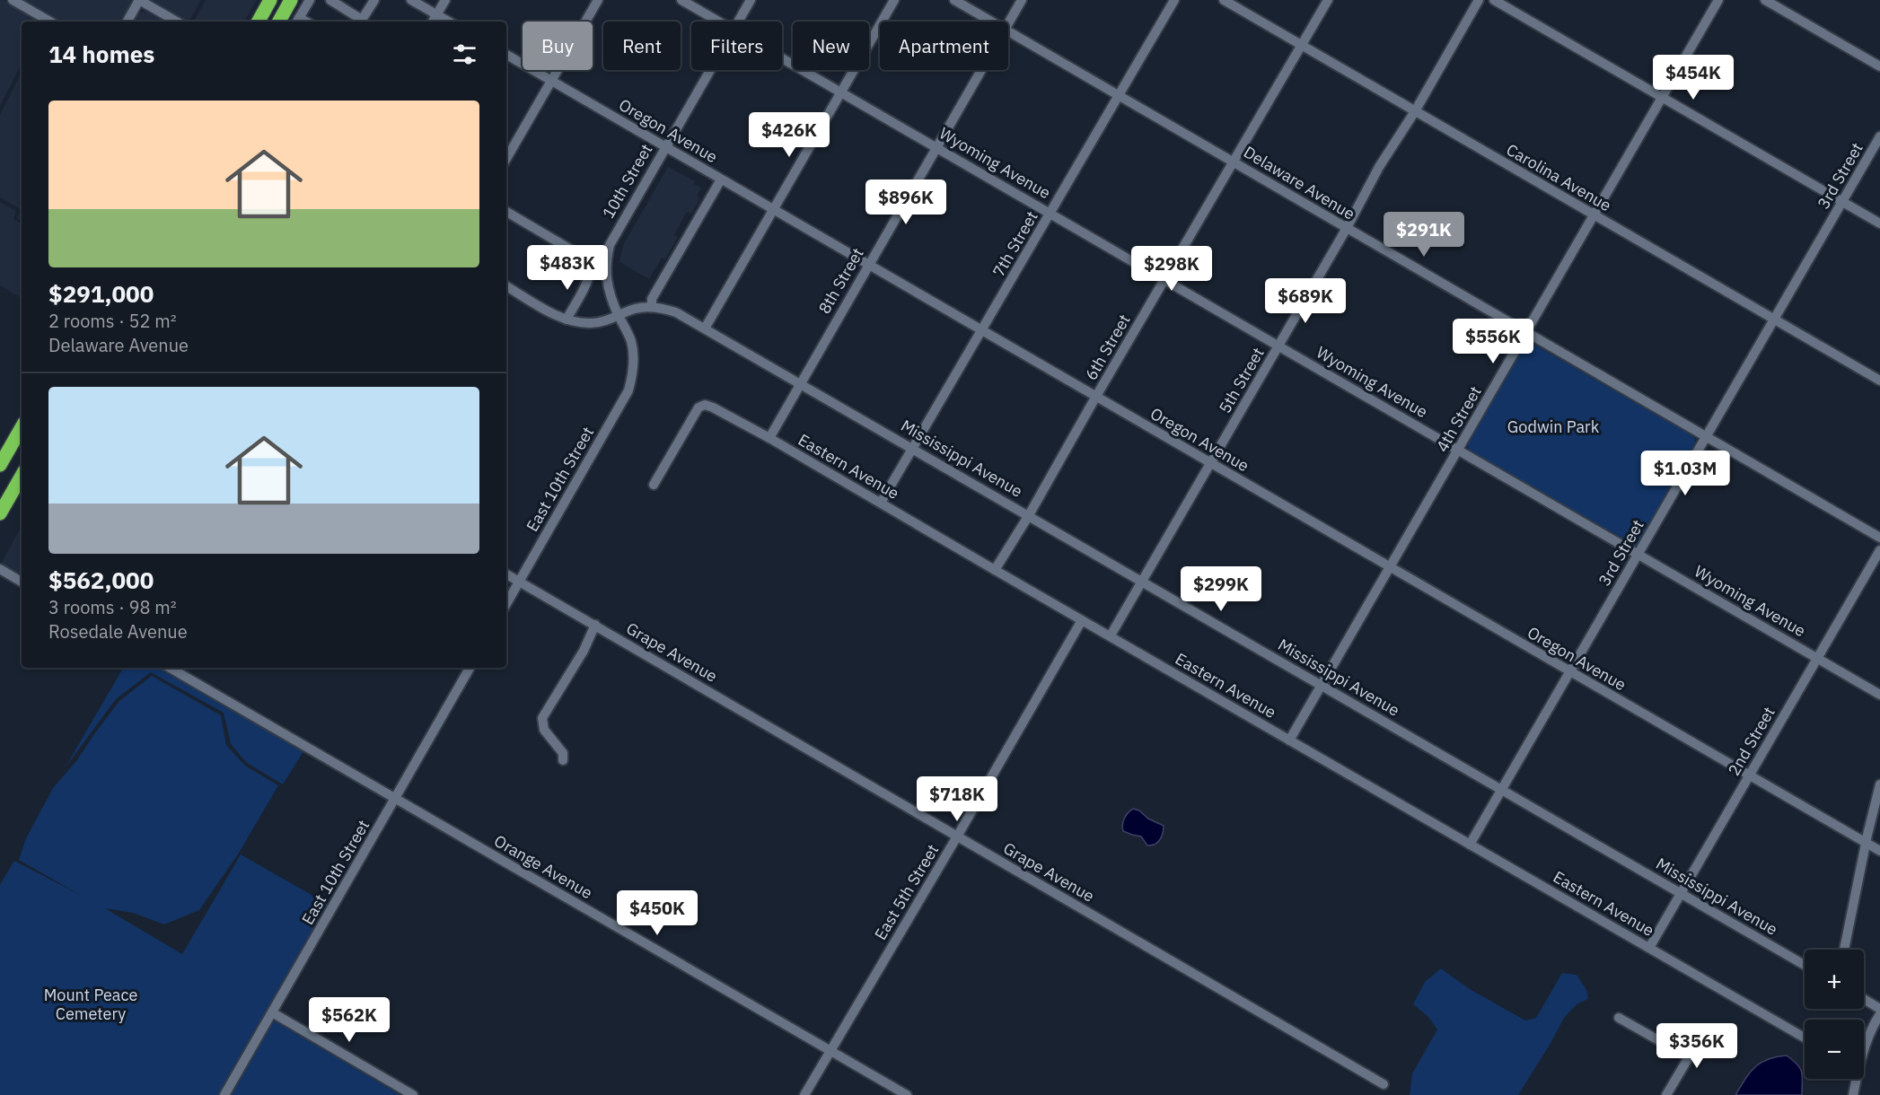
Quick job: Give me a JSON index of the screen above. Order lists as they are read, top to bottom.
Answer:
{
  "streets": {
    "street": [
      "Oregon Avenue",
      "Wyoming Avenue",
      "3rd Street",
      "Carolina Avenue",
      "10th Street",
      "Delaware Avenue",
      "7th Street",
      "8th Street",
      "6th Street",
      "5th Street",
      "4th Street",
      "Mississippi Avenue",
      "Eastern Avenue",
      "East 10th Street",
      "Grape Avenue",
      "2nd Street",
      "Orange Avenue",
      "East 5th Street"
    ]
  },
  "crossings": [
    ["Oregon Avenue", "3rd Street"],
    ["Oregon Avenue", "10th Street"],
    ["Oregon Avenue", "7th Street"],
    ["Oregon Avenue", "8th Street"],
    ["Oregon Avenue", "6th Street"],
    ["Oregon Avenue", "5th Street"],
    ["Oregon Avenue", "4th Street"],
    ["Oregon Avenue", "2nd Street"],
    ["Wyoming Avenue", "3rd Street"],
    ["Wyoming Avenue", "7th Street"],
    ["Wyoming Avenue", "8th Street"],
    ["Wyoming Avenue", "6th Street"],
    ["Wyoming Avenue", "5th Street"],
    ["Wyoming Avenue", "4th Street"],
    ["Wyoming Avenue", "2nd Street"],
    ["3rd Street", "Carolina Avenue"],
    ["3rd Street", "Delaware Avenue"],
    ["3rd Street", "Mississippi Avenue"],
    ["3rd Street", "Eastern Avenue"],
    ["Carolina Avenue", "6th Street"],
    ["Carolina Avenue", "5th Street"],
    ["Carolina Avenue", "4th Street"],
    ["10th Street", "Mississippi Avenue"],
    ["10th Street", "East 10th Street"],
    ["Delaware Avenue", "7th Street"],
    ["Delaware Avenue", "6th Street"],
    ["Delaware Avenue", "5th Street"],
    ["Delaware Avenue", "4th Street"],
    ["7th Street", "Mississippi Avenue"],
    ["7th Street", "Eastern Avenue"],
    ["8th Street", "Mississippi Avenue"],
    ["8th Street", "Eastern Avenue"],
    ["6th Street", "Mississippi Avenue"],
    ["6th Street", "Eastern Avenue"],
    ["5th Street", "Mississippi Avenue"],
    ["5th Street", "Eastern Avenue"],
    ["4th Street", "Mississippi Avenue"],
    ["4th Street", "Eastern Avenue"],
    ["Mississippi Avenue", "2nd Street"],
    ["Eastern Avenue", "2nd Street"],
    ["Eastern Avenue", "East 5th Street"],
    ["East 10th Street", "Grape Avenue"],
    ["East 10th Street", "Orange Avenue"],
    ["Grape Avenue", "East 5th Street"],
    ["Orange Avenue", "East 5th Street"]
  ],
  "parks": ["Godwin Park", "Mount Peace Cemetery"],
  "page": {
    "chip": [
      "Buy",
      "Rent",
      "Filters",
      "New",
      "Apartment"
    ],
    "heading": "14 homes",
    "price": [
      "$454K",
      "$426K",
      "$896K",
      "$291K",
      "$483K",
      "$298K",
      "$689K",
      "$556K",
      "$1.03M",
      "$299K",
      "$718K",
      "$450K",
      "$562K",
      "$356K"
    ],
    "list": [
      {
        "name": "$291,000",
        "note": "2 rooms · 52 m² · Delaware Avenue"
      },
      {
        "name": "$562,000",
        "note": "3 rooms · 98 m² · Rosedale Avenue"
      }
    ],
    "map_buttons": ["+", "−"]
  }
}
